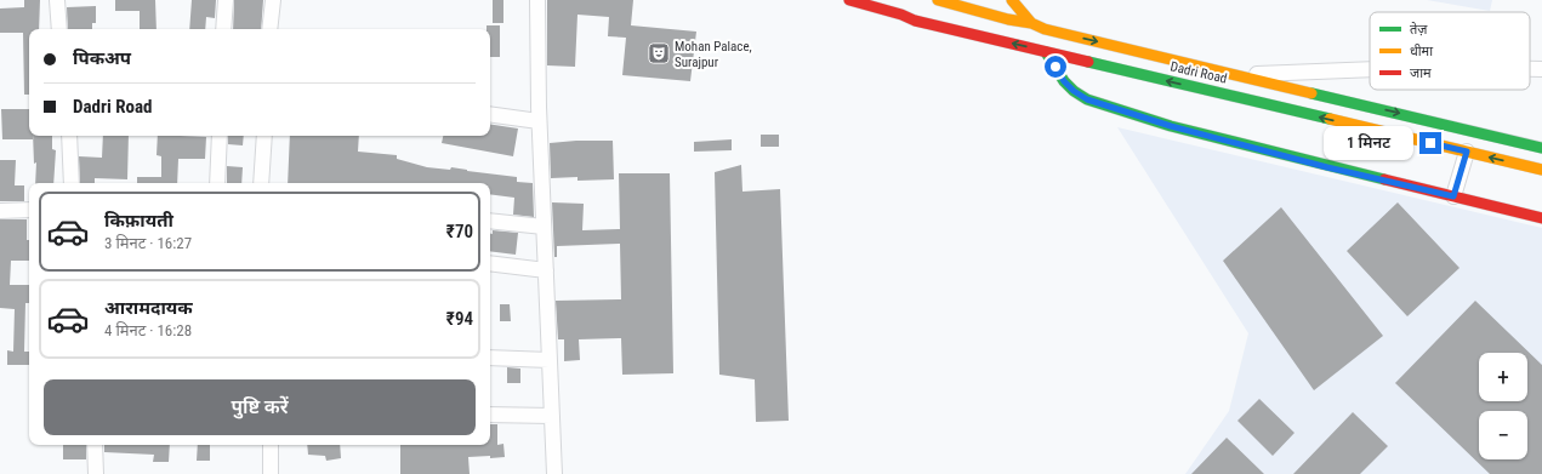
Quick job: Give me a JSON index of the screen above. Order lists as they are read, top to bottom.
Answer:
{
  "streets": {
    "main road": ["Dadri Road"]
  },
  "places": {
    "theatre": ["Mohan Palace, Surajpur"]
  },
  "legend": ["तेज़", "धीमा", "जाम"],
  "page": {
    "banner": ["पिकअप", "Dadri Road"],
    "bubble": "1 मिनट",
    "list": [
      {
        "name": "किफ़ायती",
        "note": "3 मिनट · 16:27",
        "value": "₹70"
      },
      {
        "name": "आरामदायक",
        "note": "4 मिनट · 16:28",
        "value": "₹94"
      }
    ],
    "map_buttons": ["+", "−"],
    "buttons": "पुष्टि करें"
  }
}
